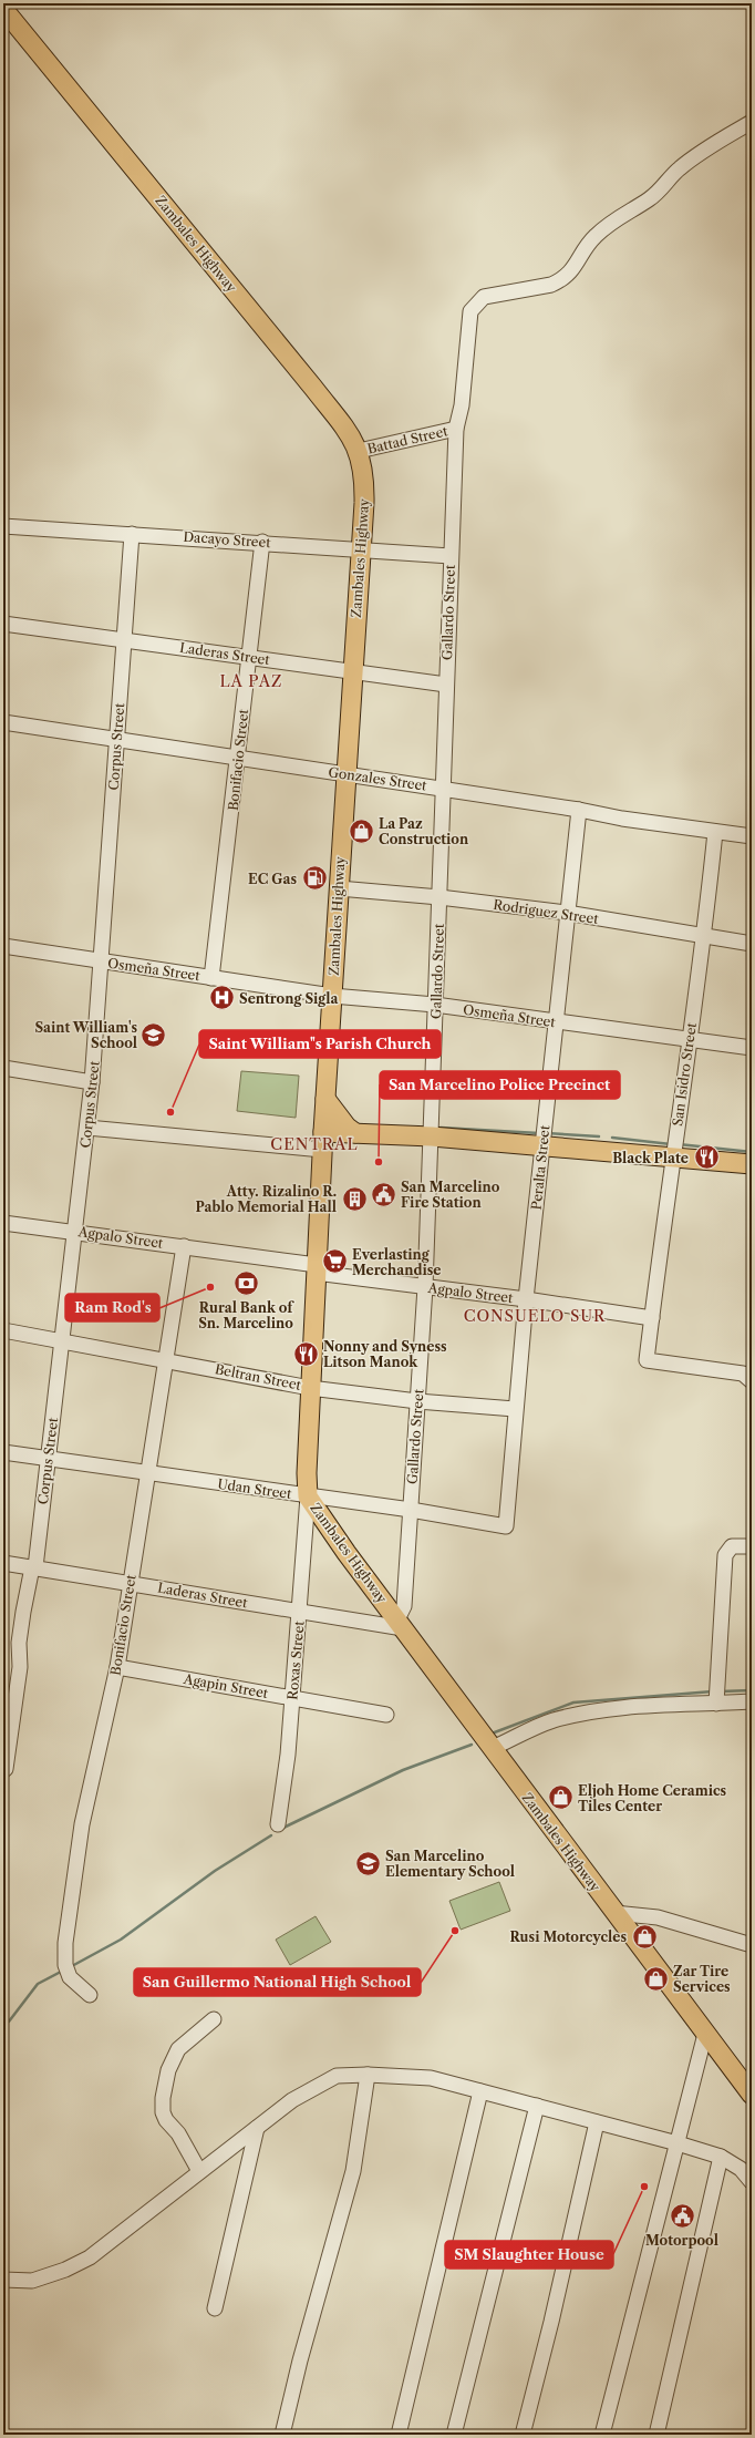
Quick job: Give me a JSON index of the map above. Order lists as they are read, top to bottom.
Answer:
{
  "streets": {
    "main road": ["Zambales Highway"],
    "street": [
      "Battad Street",
      "Dacayo Street",
      "Gallardo Street",
      "Laderas Street",
      "Corpus Street",
      "Bonifacio Street",
      "Gonzales Street",
      "Rodriguez Street",
      "Osmeña Street",
      "San Isidro Street",
      "Peralta Street",
      "Agpalo Street",
      "Beltran Street",
      "Udan Street",
      "Roxas Street",
      "Agapin Street"
    ]
  },
  "crossings": [
    ["Zambales Highway", "Battad Street"],
    ["Zambales Highway", "Dacayo Street"],
    ["Zambales Highway", "Gallardo Street"],
    ["Zambales Highway", "Laderas Street"],
    ["Zambales Highway", "Gonzales Street"],
    ["Zambales Highway", "Rodriguez Street"],
    ["Zambales Highway", "Osmeña Street"],
    ["Zambales Highway", "Agpalo Street"],
    ["Zambales Highway", "Beltran Street"],
    ["Zambales Highway", "Udan Street"],
    ["Zambales Highway", "Roxas Street"],
    ["Battad Street", "Gallardo Street"],
    ["Dacayo Street", "Gallardo Street"],
    ["Dacayo Street", "Corpus Street"],
    ["Dacayo Street", "Bonifacio Street"],
    ["Gallardo Street", "Laderas Street"],
    ["Gallardo Street", "Gonzales Street"],
    ["Gallardo Street", "Rodriguez Street"],
    ["Gallardo Street", "Osmeña Street"],
    ["Gallardo Street", "Agpalo Street"],
    ["Gallardo Street", "Beltran Street"],
    ["Gallardo Street", "Udan Street"],
    ["Laderas Street", "Corpus Street"],
    ["Laderas Street", "Bonifacio Street"],
    ["Laderas Street", "Roxas Street"],
    ["Corpus Street", "Gonzales Street"],
    ["Corpus Street", "Osmeña Street"],
    ["Corpus Street", "Agpalo Street"],
    ["Corpus Street", "Beltran Street"],
    ["Corpus Street", "Udan Street"],
    ["Bonifacio Street", "Gonzales Street"],
    ["Bonifacio Street", "Osmeña Street"],
    ["Bonifacio Street", "Agpalo Street"],
    ["Bonifacio Street", "Beltran Street"],
    ["Bonifacio Street", "Udan Street"],
    ["Bonifacio Street", "Agapin Street"],
    ["Gonzales Street", "San Isidro Street"],
    ["Gonzales Street", "Peralta Street"],
    ["Rodriguez Street", "San Isidro Street"],
    ["Rodriguez Street", "Peralta Street"],
    ["Osmeña Street", "San Isidro Street"],
    ["Osmeña Street", "Peralta Street"],
    ["San Isidro Street", "Agpalo Street"],
    ["Peralta Street", "Agpalo Street"],
    ["Peralta Street", "Beltran Street"],
    ["Peralta Street", "Udan Street"],
    ["Udan Street", "Roxas Street"],
    ["Roxas Street", "Agapin Street"]
  ],
  "districts": ["LA PAZ", "CENTRAL", "CONSUELO SUR"],
  "places": {
    "shop": [
      "La Paz Construction",
      "Eljoh Home Ceramics Tiles Center",
      "Rusi Motorcycles",
      "Zar Tire Services"
    ],
    "fuel station": ["EC Gas"],
    "hospital": ["Sentrong Sigla"],
    "school or university": ["Saint William's School", "San Marcelino Elementary School"],
    "other": [
      "Saint William\"s Parish Church",
      "San Marcelino Police Precinct",
      "Ram Rod's",
      "San Guillermo National High School",
      "SM Slaughter House"
    ],
    "restaurant": ["Black Plate", "Nonny and Syness Litson Manok"],
    "public building": ["San Marcelino Fire Station", "Motorpool"],
    "building": ["Atty. Rizalino R. Pablo Memorial Hall"],
    "supermarket": ["Everlasting Merchandise"],
    "bank": ["Rural Bank of Sn. Marcelino"]
  }
}
